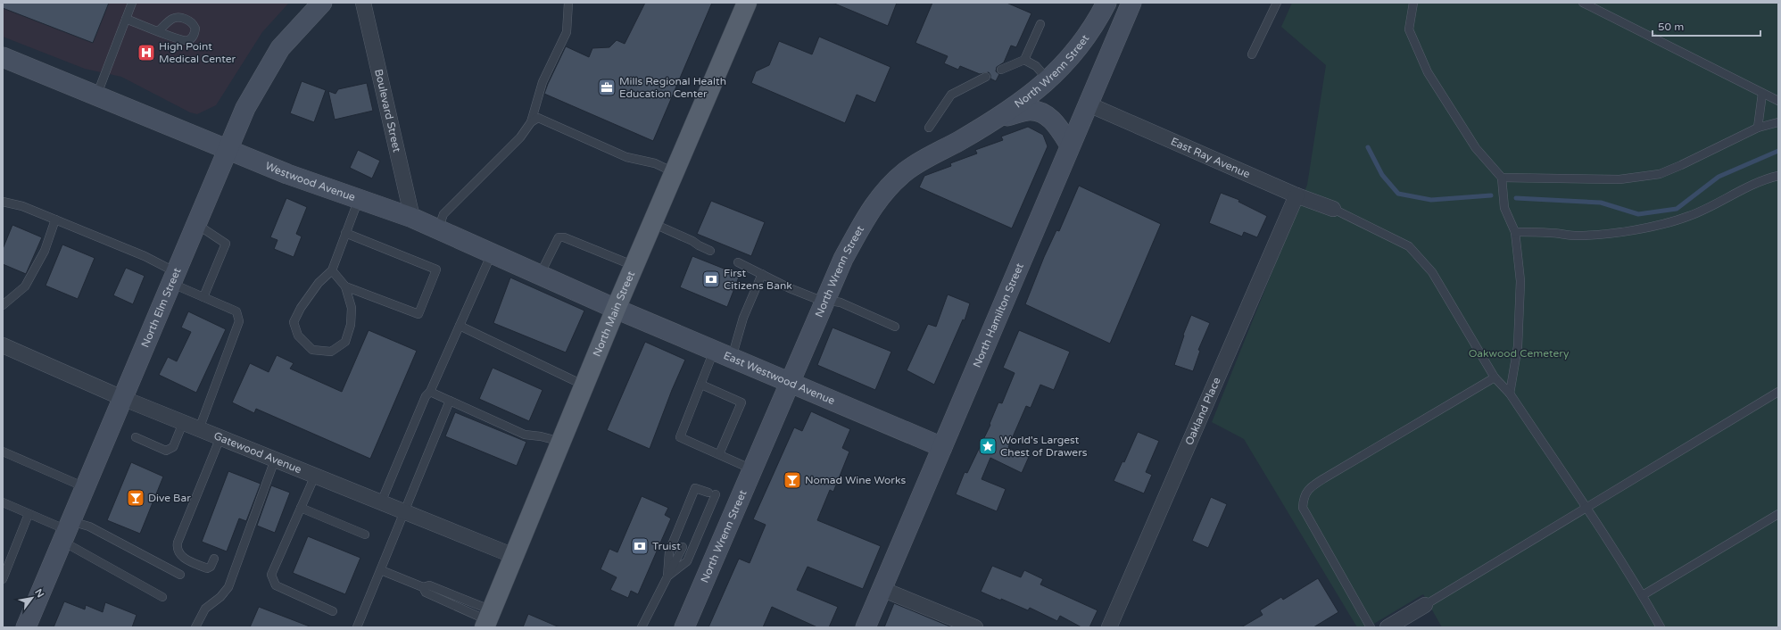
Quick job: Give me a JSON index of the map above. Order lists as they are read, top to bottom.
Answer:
{
  "streets": {
    "main road": ["North Main Street"],
    "street": [
      "North Wrenn Street",
      "Boulevard Street",
      "East Ray Avenue",
      "Westwood Avenue",
      "North Elm Street",
      "North Hamilton Street",
      "East Westwood Avenue",
      "Oakland Place",
      "Gatewood Avenue"
    ]
  },
  "crossings": [
    ["North Wrenn Street", "East Westwood Avenue"],
    ["Boulevard Street", "Westwood Avenue"],
    ["East Ray Avenue", "North Hamilton Street"],
    ["East Ray Avenue", "Oakland Place"],
    ["Westwood Avenue", "North Elm Street"],
    ["Westwood Avenue", "North Main Street"],
    ["Westwood Avenue", "East Westwood Avenue"],
    ["North Elm Street", "Gatewood Avenue"],
    ["North Main Street", "East Westwood Avenue"],
    ["North Main Street", "Gatewood Avenue"],
    ["North Hamilton Street", "East Westwood Avenue"]
  ],
  "parks": ["Oakwood Cemetery"],
  "places": {
    "hospital": ["High Point Medical Center"],
    "office": ["Mills Regional Health Education Center"],
    "bank": ["First Citizens Bank", "Truist"],
    "place": ["World's Largest Chest of Drawers"],
    "bar": ["Nomad Wine Works", "Dive Bar"]
  },
  "scale_bar": "50 m",
  "north": "top right"
}
